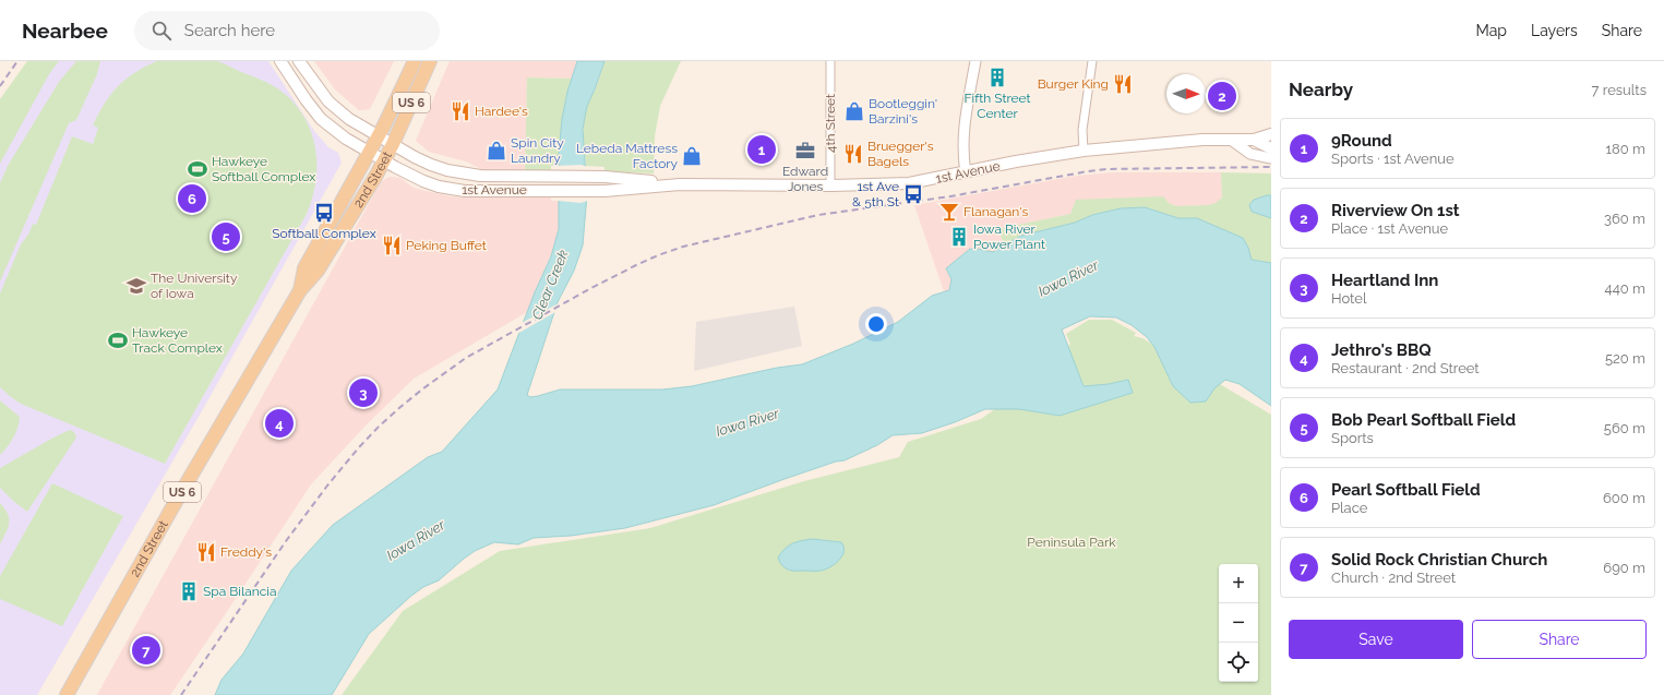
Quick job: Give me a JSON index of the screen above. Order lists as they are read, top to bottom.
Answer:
{
  "streets": {
    "main road": ["US 6", "1st Avenue", "2nd Street"],
    "street": ["4th Street"]
  },
  "crossings": [
    ["4th Street", "1st Avenue"],
    ["1st Avenue", "2nd Street"]
  ],
  "water": ["Iowa River", "Clear Creek"],
  "parks": ["Peninsula Park"],
  "places": {
    "building": ["Fifth Street Center", "Iowa River Power Plant", "Spa Bilancia"],
    "restaurant": [
      "Burger King",
      "Hardee's",
      "Bruegger's Bagels",
      "Peking Buffet",
      "Freddy's"
    ],
    "shop": ["Bootleggin' Barzini's", "Spin City Laundry", "Lebeda Mattress Factory"],
    "office": ["Edward Jones"],
    "sports": ["Hawkeye Softball Complex", "Hawkeye Track Complex"],
    "bus stop": ["1st Ave & 5th St", "Softball Complex"],
    "bar": ["Flanagan's"],
    "school or university": ["The University of Iowa"]
  },
  "north": "right",
  "page": {
    "header": "Nearbee",
    "search": "Search here",
    "nav": ["Map", "Layers", "Share"],
    "heading": ["Nearby", "7 results"],
    "pins": [
      "2",
      "1",
      "6",
      "5",
      "3",
      "4",
      "7"
    ],
    "list": [
      {
        "mark": "1",
        "name": "9Round",
        "note": "Sports · 1st Avenue",
        "value": "180 m"
      },
      {
        "mark": "2",
        "name": "Riverview On 1st",
        "note": "Place · 1st Avenue",
        "value": "360 m"
      },
      {
        "mark": "3",
        "name": "Heartland Inn",
        "note": "Hotel",
        "value": "440 m"
      },
      {
        "mark": "4",
        "name": "Jethro's BBQ",
        "note": "Restaurant · 2nd Street",
        "value": "520 m"
      },
      {
        "mark": "5",
        "name": "Bob Pearl Softball Field",
        "note": "Sports",
        "value": "560 m"
      },
      {
        "mark": "6",
        "name": "Pearl Softball Field",
        "note": "Place",
        "value": "600 m"
      },
      {
        "mark": "7",
        "name": "Solid Rock Christian Church",
        "note": "Church · 2nd Street",
        "value": "690 m"
      }
    ],
    "map_buttons": ["+", "−"],
    "buttons": ["Save", "Share"]
  }
}
